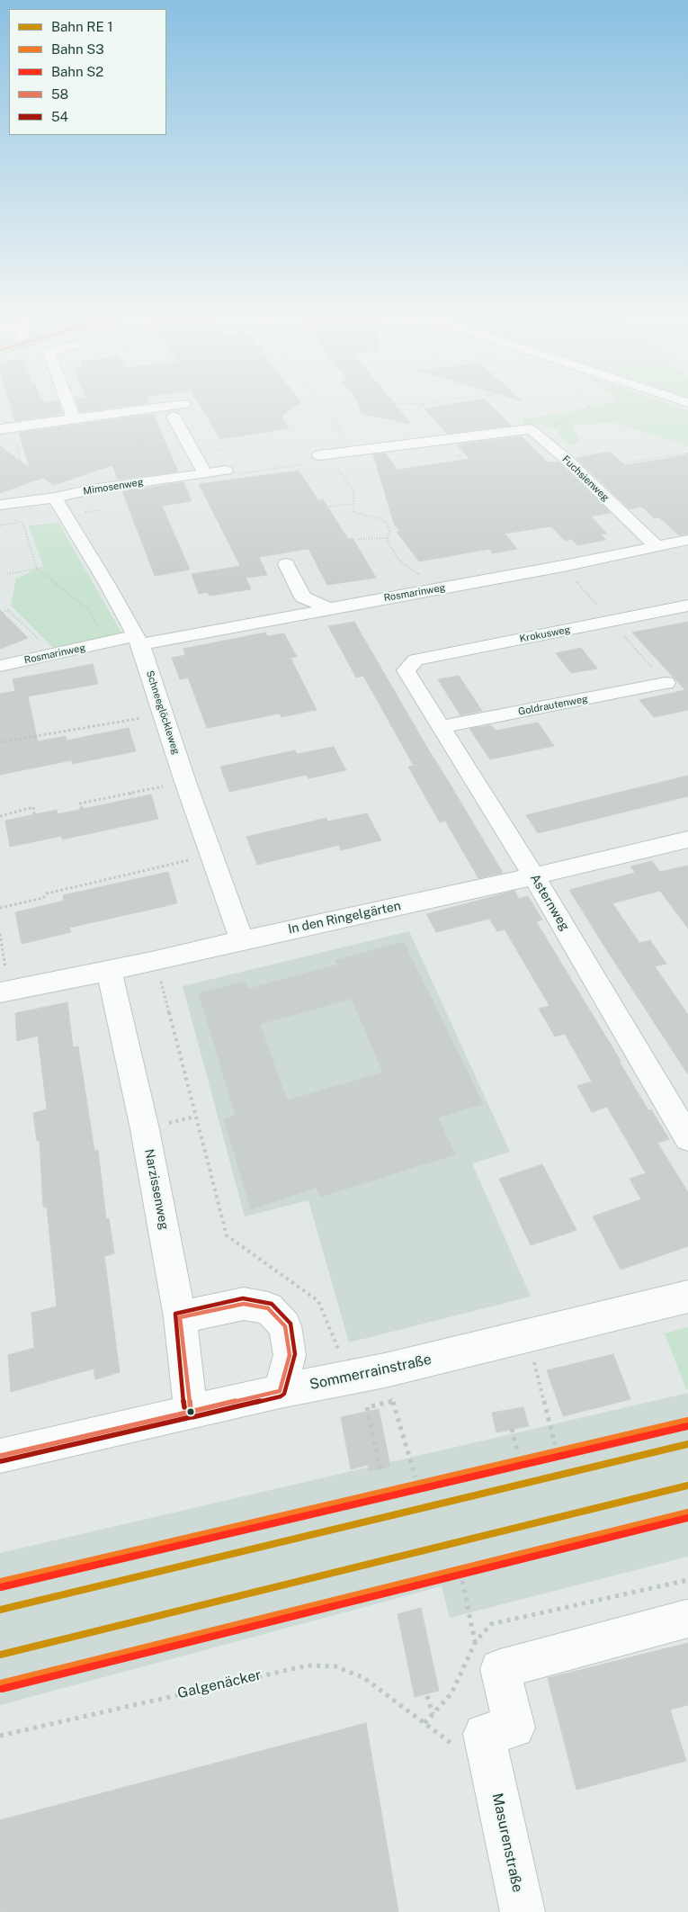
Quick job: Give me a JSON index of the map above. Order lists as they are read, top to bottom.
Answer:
{
  "streets": {
    "street": [
      "Fuchsienweg",
      "Mimosenweg",
      "Rosmarinweg",
      "Krokusweg",
      "Goldrautenweg",
      "Schneeglöckleweg",
      "Asternweg",
      "In den Ringelgärten",
      "Narzissenweg",
      "Sommerrainstraße",
      "Masurenstraße"
    ],
    "path": ["Galgenäcker"]
  },
  "crossings": [
    ["Fuchsienweg", "Rosmarinweg"],
    ["Mimosenweg", "Schneeglöckleweg"],
    ["Rosmarinweg", "Schneeglöckleweg"],
    ["Krokusweg", "Asternweg"],
    ["Goldrautenweg", "Asternweg"],
    ["Schneeglöckleweg", "In den Ringelgärten"],
    ["Asternweg", "In den Ringelgärten"],
    ["In den Ringelgärten", "Narzissenweg"],
    ["Narzissenweg", "Sommerrainstraße"]
  ],
  "lines": [
    "transit line 54",
    "transit line 58",
    "rail line S3",
    "rail line S2"
  ],
  "legend": [
    "Bahn RE 1",
    "Bahn S3",
    "Bahn S2",
    "58",
    "54"
  ]
}
